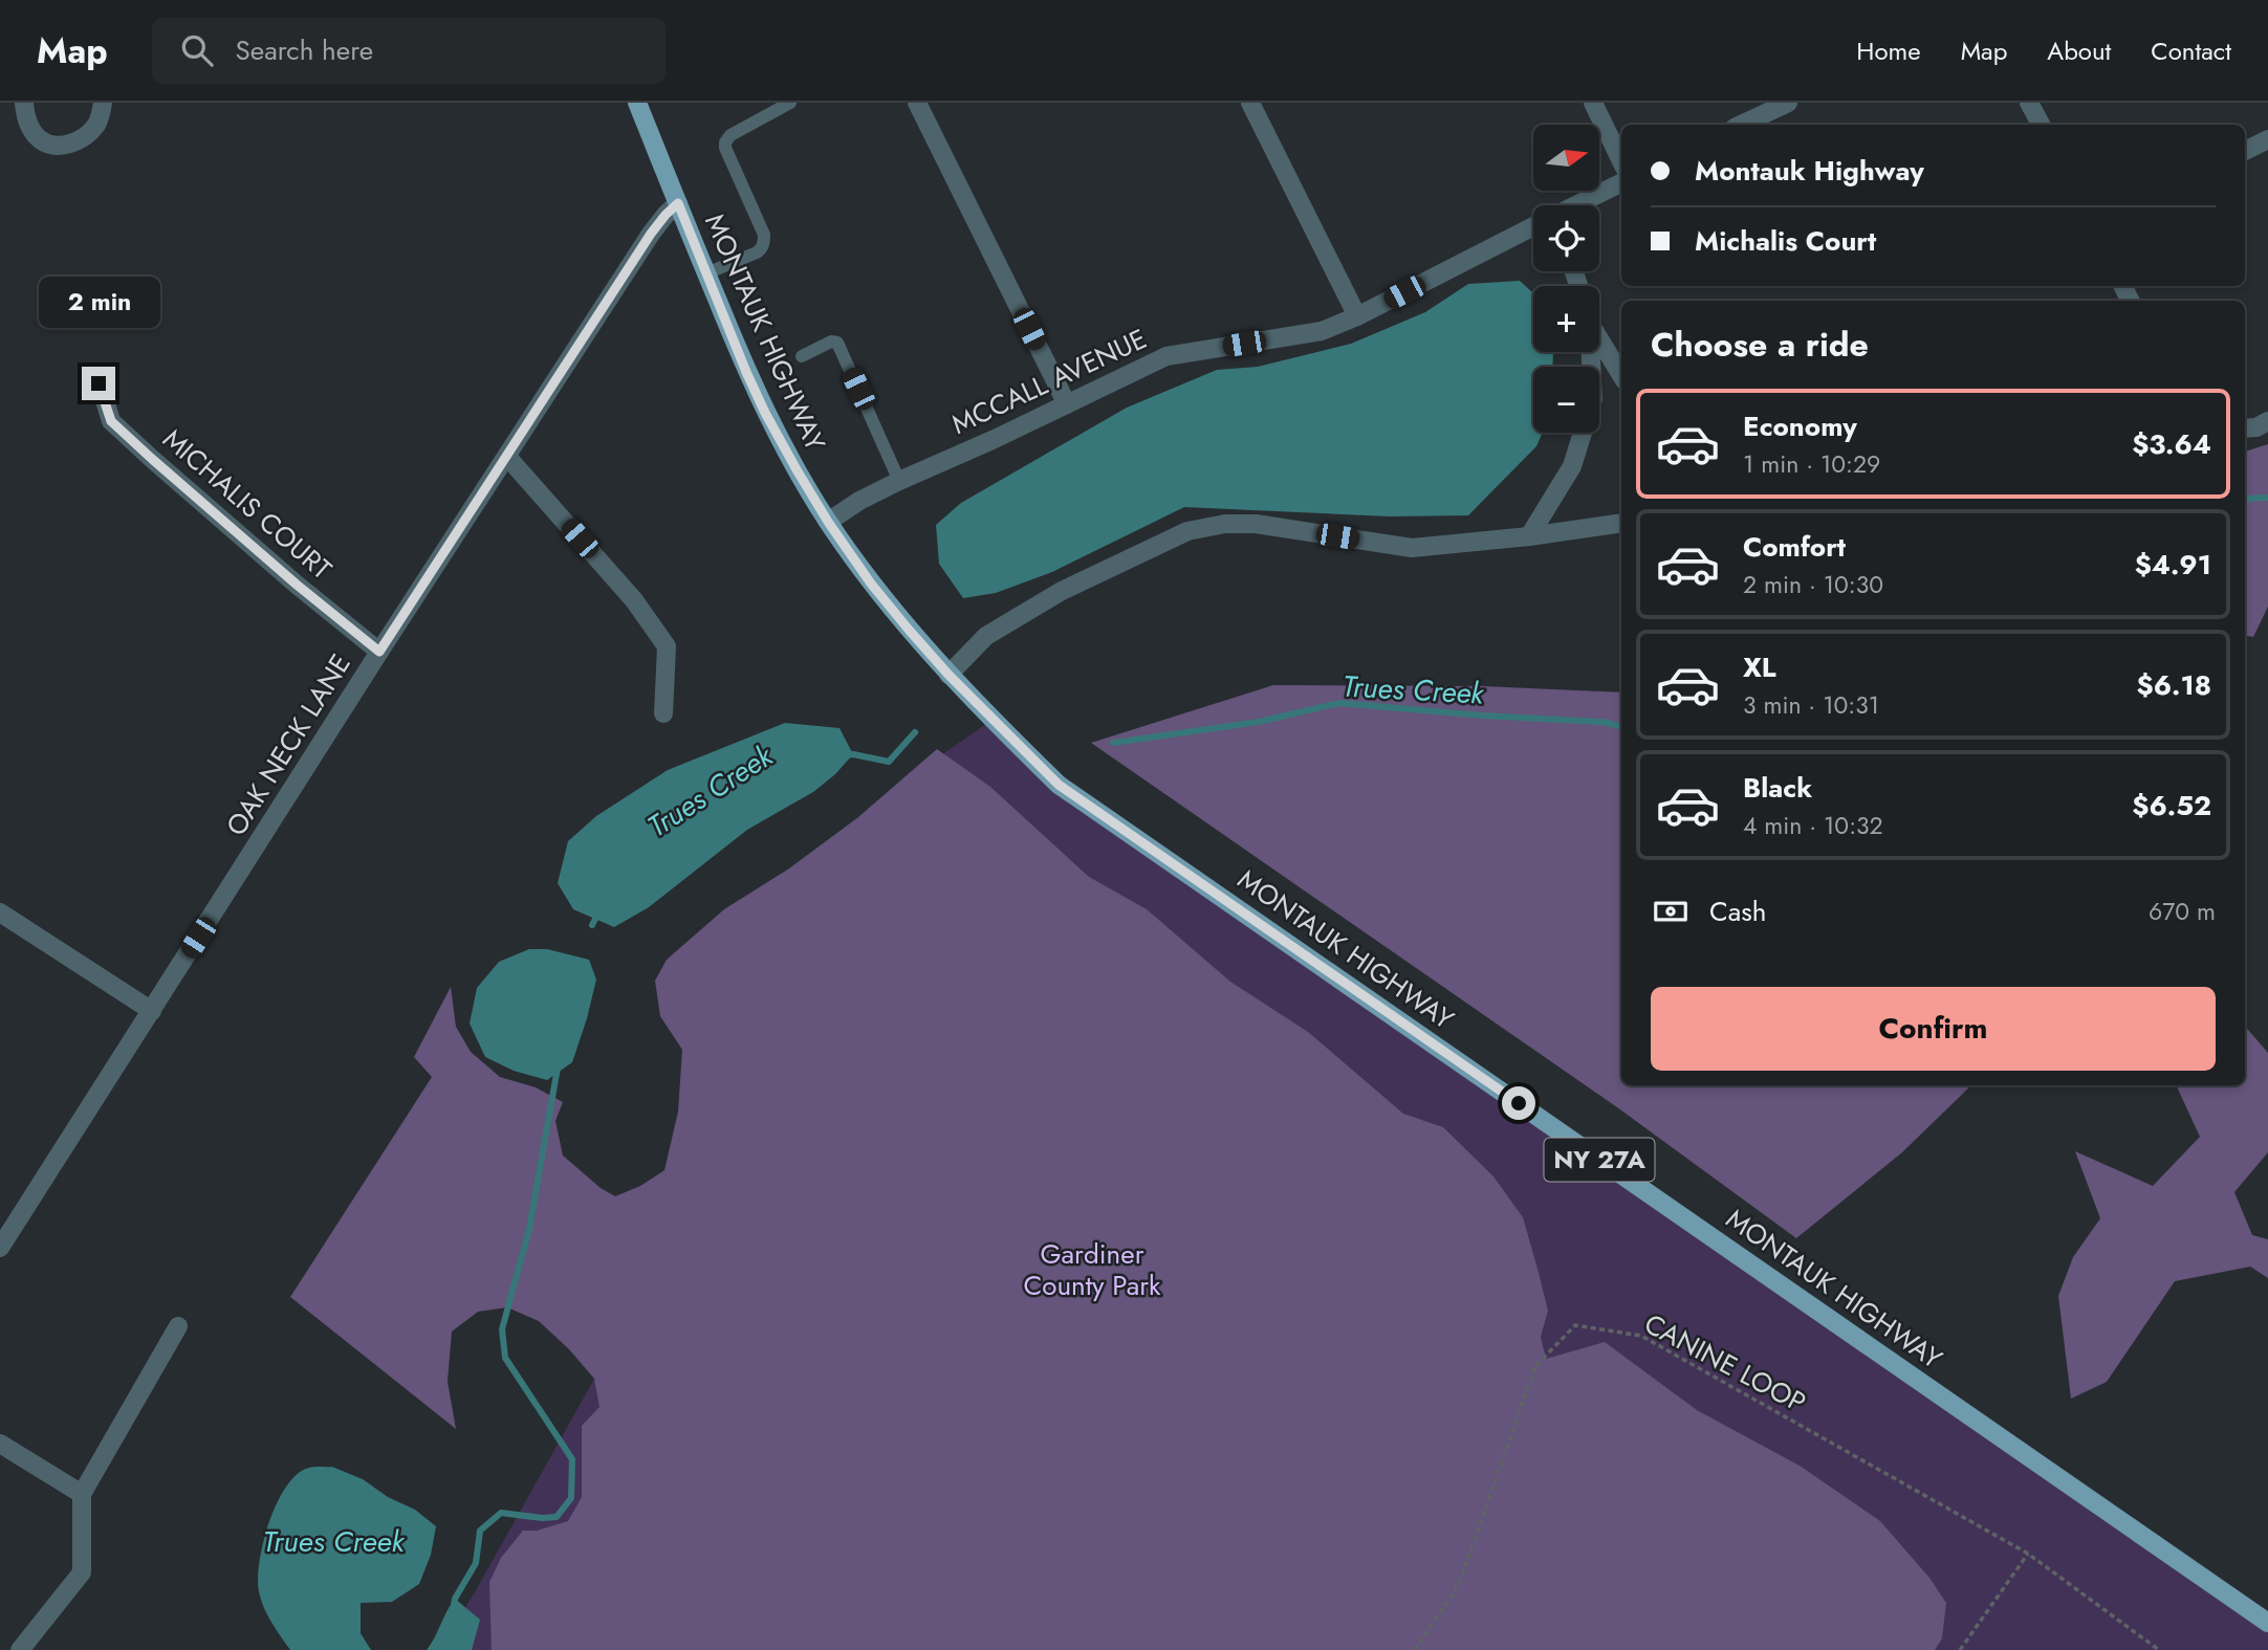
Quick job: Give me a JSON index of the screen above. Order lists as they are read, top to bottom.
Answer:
{
  "streets": {
    "main road": ["MONTAUK HIGHWAY", "NY 27A"],
    "street": ["MCCALL AVENUE", "MICHALIS COURT", "OAK NECK LANE"],
    "path": ["CANINE LOOP"]
  },
  "crossings": [
    ["MONTAUK HIGHWAY", "MCCALL AVENUE"],
    ["MONTAUK HIGHWAY", "OAK NECK LANE"],
    ["MICHALIS COURT", "OAK NECK LANE"]
  ],
  "water": ["Trues Creek"],
  "parks": ["Gardiner County Park"],
  "north": "right",
  "page": {
    "header": "Map",
    "search": "Search here",
    "nav": [
      "Home",
      "Map",
      "About",
      "Contact"
    ],
    "map_buttons": ["+", "−"],
    "banner": ["Montauk Highway", "Michalis Court"],
    "bubble": "2 min",
    "heading": "Choose a ride",
    "list": [
      {
        "name": "Economy",
        "note": "1 min · 10:29",
        "value": "$3.64"
      },
      {
        "name": "Comfort",
        "note": "2 min · 10:30",
        "value": "$4.91"
      },
      {
        "name": "XL",
        "note": "3 min · 10:31",
        "value": "$6.18"
      },
      {
        "name": "Black",
        "note": "4 min · 10:32",
        "value": "$6.52"
      }
    ],
    "pay": ["Cash", "670 m"],
    "buttons": "Confirm"
  }
}
